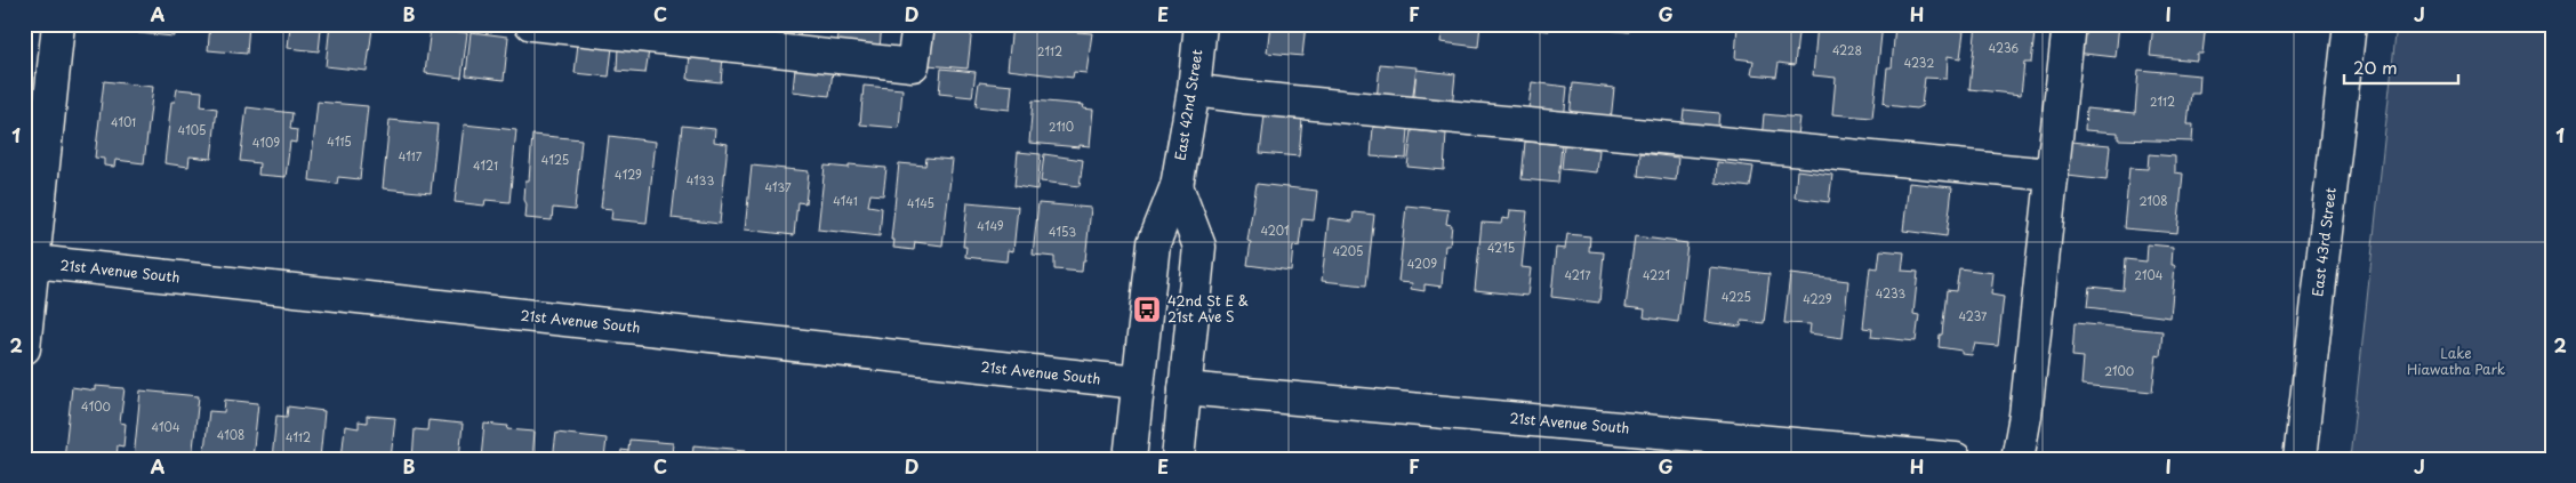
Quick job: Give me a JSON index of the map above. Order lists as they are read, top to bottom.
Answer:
{
  "streets": {
    "street": ["East 42nd Street", "East 43rd Street", "21st Avenue South"]
  },
  "crossings": [
    ["East 42nd Street", "21st Avenue South"]
  ],
  "parks": ["Lake Hiawatha Park"],
  "places": {
    "bus stop": ["42nd St E & 21st Ave S"]
  },
  "house_numbers": [
    "4236",
    "4228",
    "2112",
    "4232",
    "2112",
    "4101",
    "2110",
    "4105",
    "4115",
    "4109",
    "4117",
    "4125",
    "4121",
    "4129",
    "4133",
    "4137",
    "4141",
    "2108",
    "4145",
    "4149",
    "4201",
    "4153",
    "4215",
    "4205",
    "4209",
    "4217",
    "4221",
    "2104",
    "4233",
    "4225",
    "4229",
    "4237",
    "2100",
    "4100",
    "4104",
    "4108",
    "4112"
  ],
  "scale_bar": "20 m",
  "grid": {
    "columns": [
      "A",
      "B",
      "C",
      "D",
      "E",
      "F",
      "G",
      "H",
      "I",
      "J"
    ],
    "rows": ["1", "2"]
  }
}
